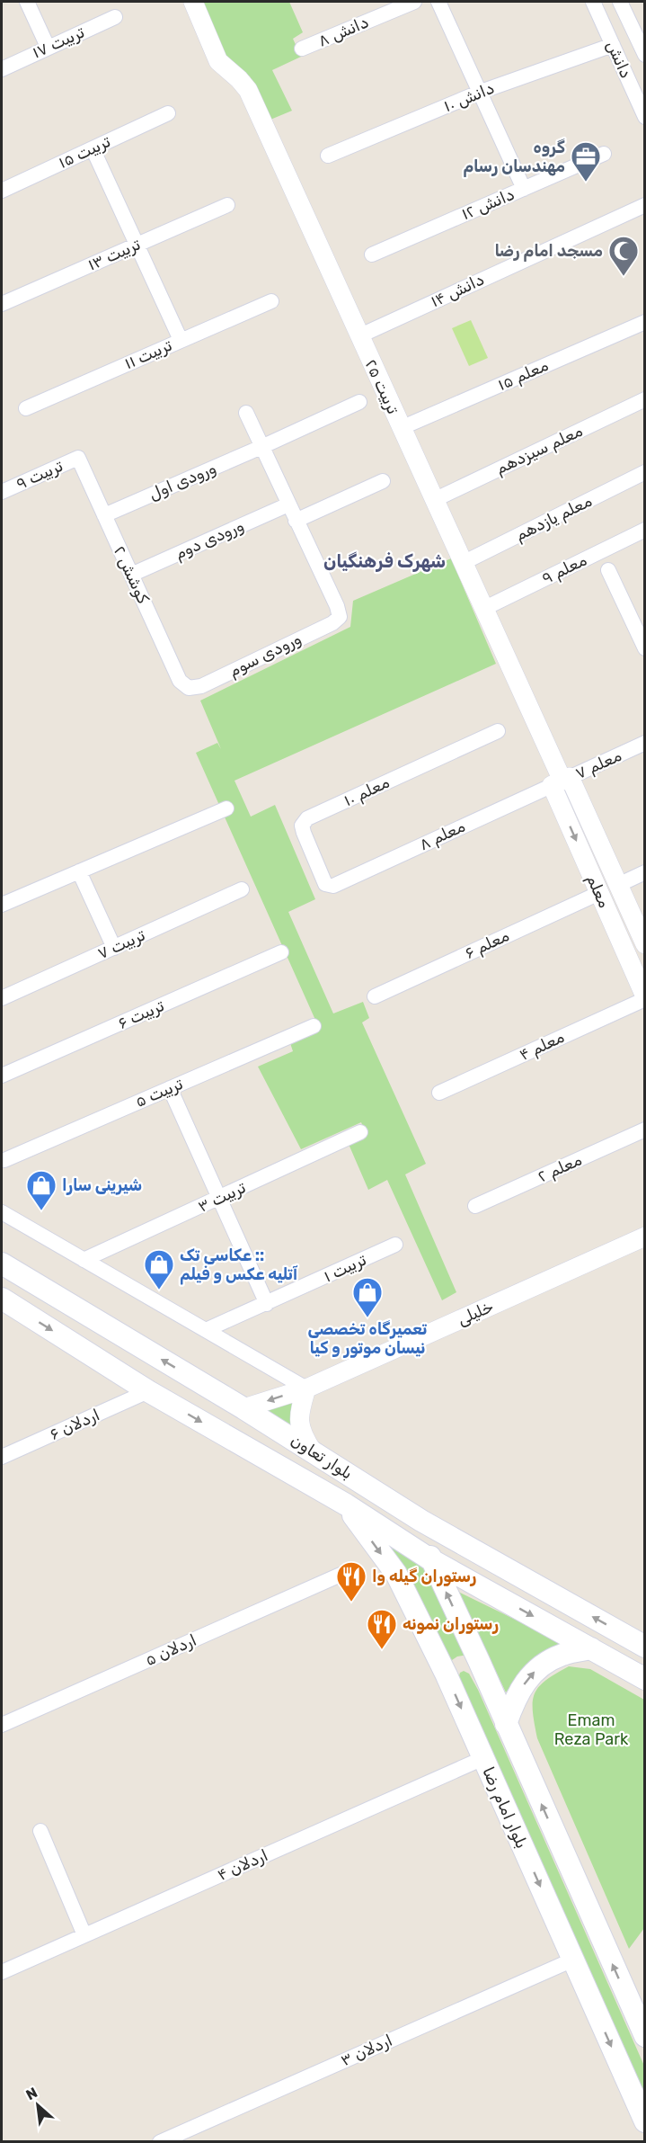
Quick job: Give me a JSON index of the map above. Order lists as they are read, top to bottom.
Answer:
{
  "streets": {
    "main road": ["بلوار تعاون", "بلوار امام رضا"],
    "street": [
      "دانش ۸",
      "تربیت ۱۷",
      "دانش",
      "دانش ۱۰",
      "تربیت ۱۵",
      "دانش ۱۲",
      "تربیت ۱۳",
      "دانش ۱۴",
      "تربیت ۱۱",
      "معلم ۱۵",
      "تربیت ۲۵",
      "معلم سیزدهم",
      "تربیت ۹",
      "ورودی اول",
      "معلم یازدهم",
      "ورودی دوم",
      "معلم ۹",
      "کوشش ۲",
      "ورودی سوم",
      "معلم ۷",
      "معلم ۱۰",
      "معلم ۸",
      "معلم",
      "تربیت ۷",
      "معلم ۶",
      "تربیت ۶",
      "معلم ۴",
      "تربیت ۵",
      "معلم ۲",
      "تربیت ۳",
      "تربیت ۱",
      "خلیلی",
      "اردلان ۶",
      "اردلان ۵",
      "اردلان ۴",
      "اردلان ۳"
    ]
  },
  "crossings": [
    ["دانش", "دانش ۱۰"],
    ["دانش ۱۴", "تربیت ۲۵"],
    ["معلم ۱۵", "تربیت ۲۵"],
    ["تربیت ۲۵", "معلم سیزدهم"],
    ["تربیت ۲۵", "معلم یازدهم"],
    ["تربیت ۲۵", "معلم ۹"],
    ["تربیت ۲۵", "معلم ۷"],
    ["تربیت ۲۵", "معلم ۸"],
    ["تربیت ۲۵", "معلم"],
    ["تربیت ۹", "کوشش ۲"],
    ["ورودی اول", "کوشش ۲"],
    ["ورودی دوم", "کوشش ۲"],
    ["کوشش ۲", "ورودی سوم"],
    ["معلم ۷", "معلم ۸"],
    ["معلم ۷", "معلم"],
    ["معلم ۱۰", "معلم ۸"],
    ["معلم ۸", "معلم"],
    ["معلم", "معلم ۶"],
    ["معلم", "معلم ۴"],
    ["خلیلی", "بلوار تعاون"],
    ["اردلان ۶", "بلوار تعاون"],
    ["بلوار تعاون", "بلوار امام رضا"],
    ["بلوار امام رضا", "اردلان ۴"],
    ["بلوار امام رضا", "اردلان ۳"]
  ],
  "districts": ["شهرک فرهنگیان"],
  "parks": ["Emam Reza Park"],
  "places": {
    "office": ["گروه مهندسان رسام"],
    "mosque": ["مسجد امام رضا"],
    "shop": ["شیرینی سارا", "عکاسی تک :: آتلیه عکس و فیلم", "تعمیرگاه تخصصی نیسان موتور و کیا"],
    "restaurant": ["رستوران گیله وا", "رستوران نمونه"]
  },
  "north": "top left"
}
